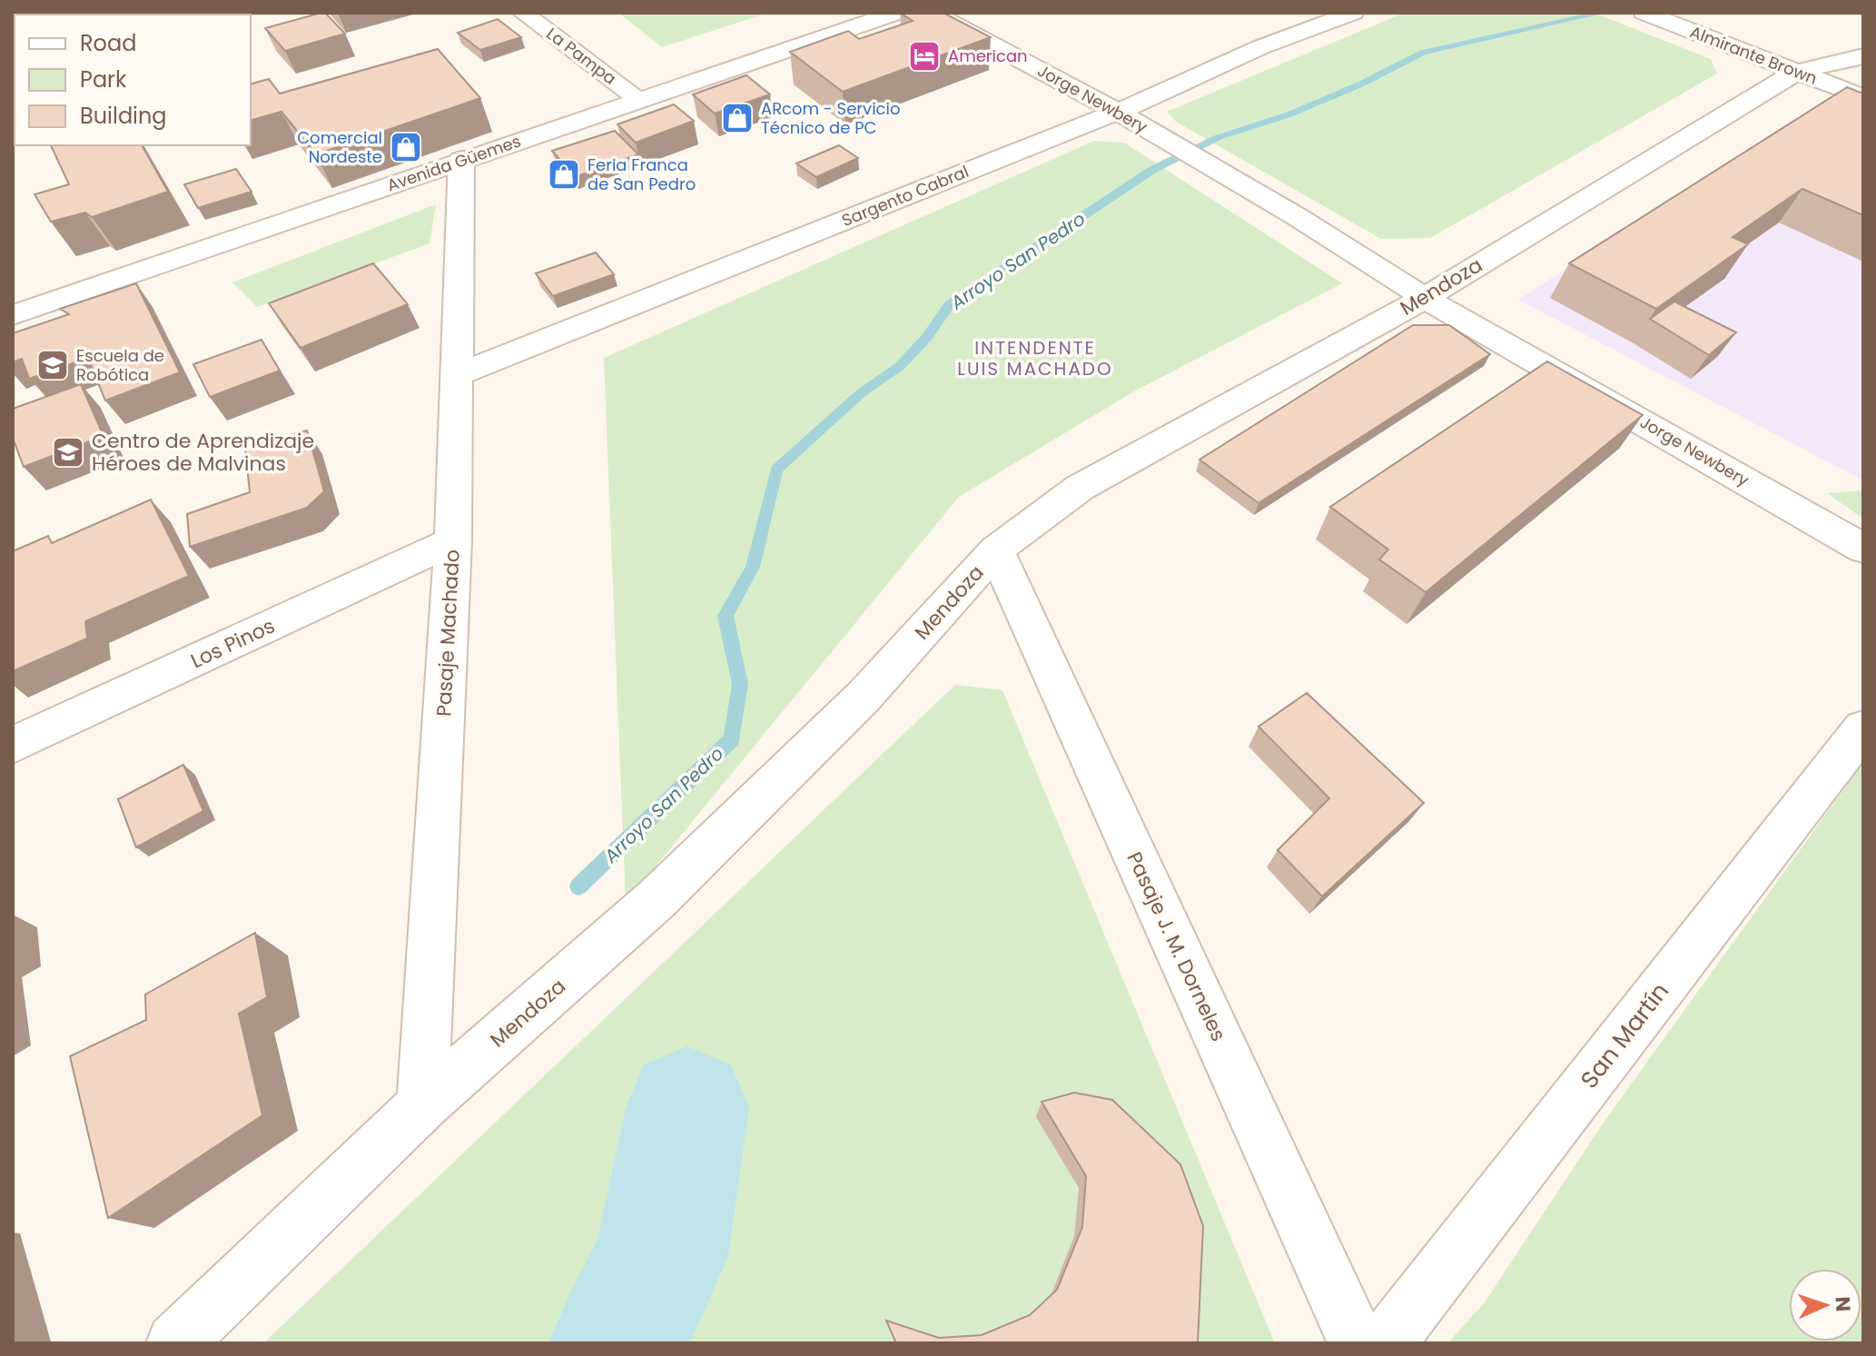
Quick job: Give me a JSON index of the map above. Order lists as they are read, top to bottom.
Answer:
{
  "streets": {
    "street": [
      "Almirante Brown",
      "La Pampa",
      "Jorge Newbery",
      "Avenida Güemes",
      "Sargento Cabral",
      "Mendoza",
      "Pasaje Machado",
      "Los Pinos",
      "Pasaje J. M. Dorneles",
      "San Martín"
    ]
  },
  "crossings": [
    ["Almirante Brown", "Mendoza"],
    ["La Pampa", "Avenida Güemes"],
    ["Jorge Newbery", "Sargento Cabral"],
    ["Jorge Newbery", "Mendoza"],
    ["Avenida Güemes", "Pasaje Machado"],
    ["Sargento Cabral", "Pasaje Machado"],
    ["Mendoza", "Pasaje Machado"],
    ["Mendoza", "Pasaje J. M. Dorneles"],
    ["Pasaje Machado", "Los Pinos"]
  ],
  "districts": ["INTENDENTE LUIS MACHADO"],
  "water": ["Arroyo San Pedro"],
  "places": {
    "hotel": ["American"],
    "shop": ["ARcom - Servicio Técnico de PC", "Comercial Nordeste", "Feria Franca de San Pedro"],
    "school or university": ["Escuela de Robótica", "Centro de Aprendizaje Héroes de Malvinas"]
  },
  "legend": ["Road", "Park", "Building"],
  "north": "right"
}
